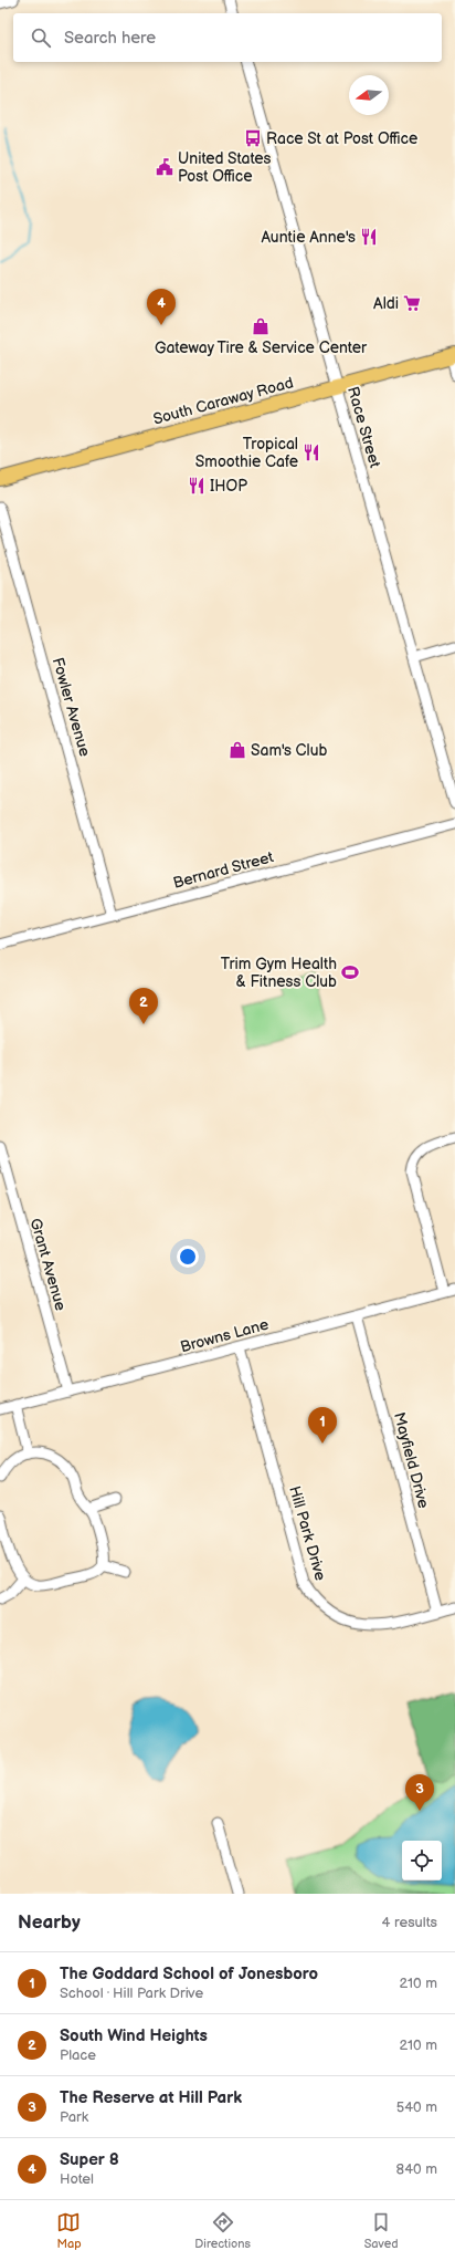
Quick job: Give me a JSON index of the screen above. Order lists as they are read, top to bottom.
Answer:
{
  "streets": {
    "main road": ["South Caraway Road"],
    "street": [
      "Race Street",
      "Fowler Avenue",
      "Bernard Street",
      "Grant Avenue",
      "Browns Lane",
      "Mayfield Drive",
      "Hill Park Drive"
    ]
  },
  "crossings": [
    ["South Caraway Road", "Race Street"],
    ["Fowler Avenue", "Bernard Street"],
    ["Grant Avenue", "Browns Lane"],
    ["Browns Lane", "Mayfield Drive"],
    ["Browns Lane", "Hill Park Drive"],
    ["Mayfield Drive", "Hill Park Drive"]
  ],
  "places": {
    "bus stop": ["Race St at Post Office"],
    "public building": ["United States Post Office"],
    "restaurant": ["Auntie Anne's", "Tropical Smoothie Cafe", "IHOP"],
    "supermarket": ["Aldi"],
    "shop": ["Gateway Tire & Service Center", "Sam's Club"],
    "sports": ["Trim Gym Health & Fitness Club"]
  },
  "north": "left",
  "page": {
    "search": "Search here",
    "pins": [
      "4",
      "2",
      "1",
      "3"
    ],
    "heading": ["Nearby", "4 results"],
    "list": [
      {
        "mark": "1",
        "name": "The Goddard School of Jonesboro",
        "note": "School · Hill Park Drive",
        "value": "210 m"
      },
      {
        "mark": "2",
        "name": "South Wind Heights",
        "note": "Place",
        "value": "210 m"
      },
      {
        "mark": "3",
        "name": "The Reserve at Hill Park",
        "note": "Park",
        "value": "540 m"
      },
      {
        "mark": "4",
        "name": "Super 8",
        "note": "Hotel",
        "value": "840 m"
      }
    ],
    "nav": ["Map", "Directions", "Saved"]
  }
}
